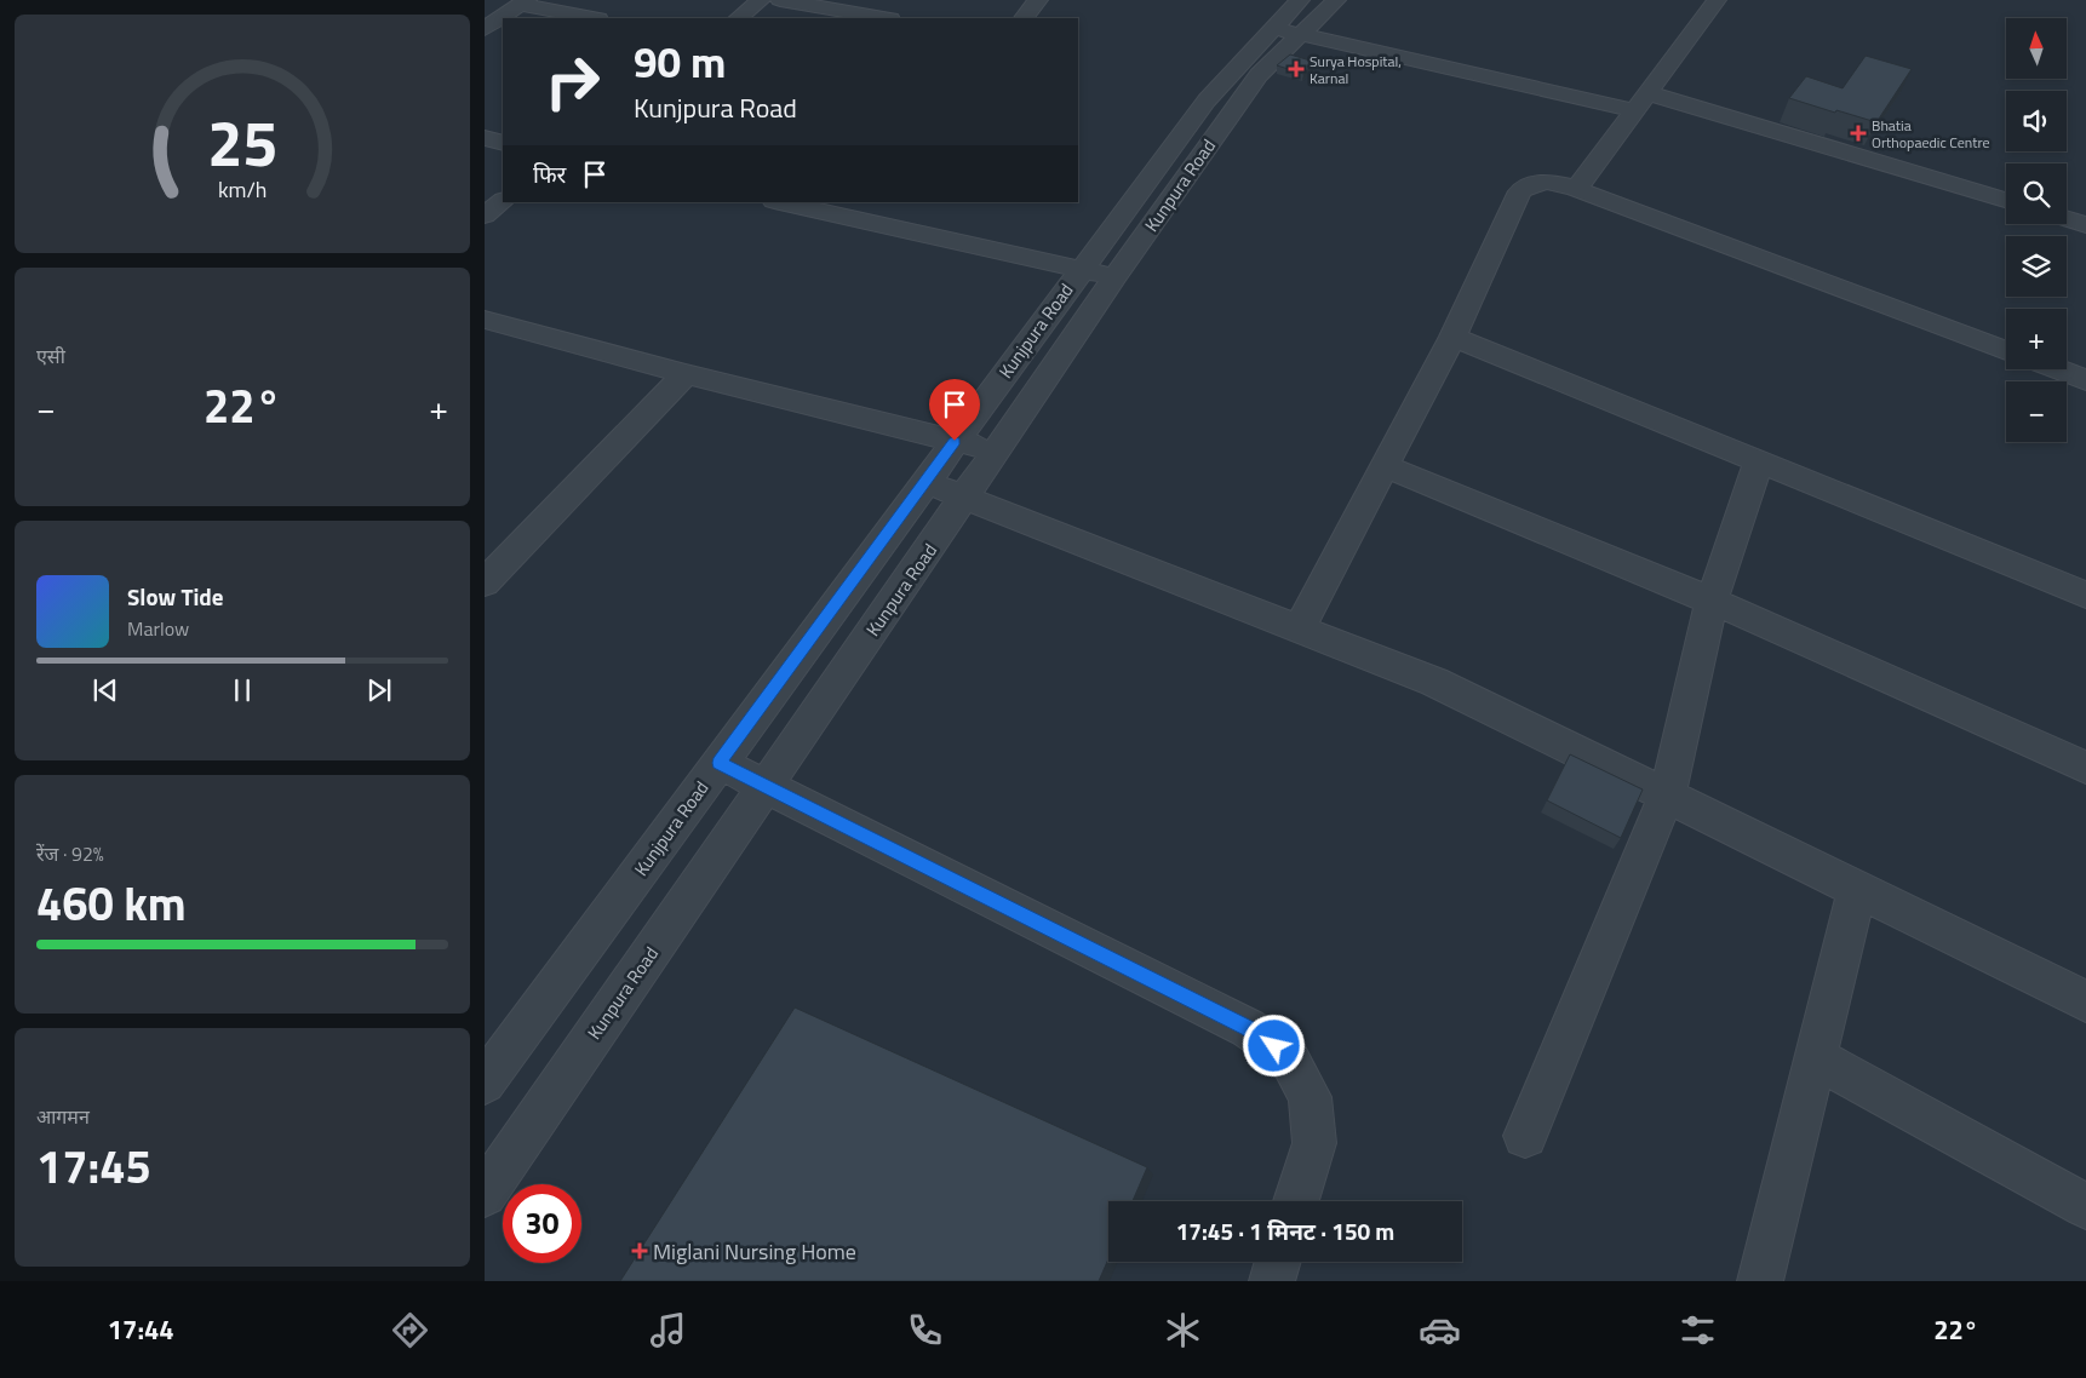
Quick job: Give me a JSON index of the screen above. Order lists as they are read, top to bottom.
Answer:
{
  "streets": {
    "street": ["Kunpura Road", "Kunjpura Road"]
  },
  "crossings": [
    ["Kunpura Road", "Kunjpura Road"]
  ],
  "places": {
    "health": ["Surya Hospital, Karnal", "Bhatia Orthopaedic Centre", "Miglani Nursing Home"]
  },
  "north": "top",
  "page": {
    "map_buttons": ["+", "−"],
    "turn": ["90 m", "Kunjpura Road"],
    "then": "फिर",
    "tile": [
      "एसी",
      ["रेंज · 92%", "460 km"],
      ["आगमन", "17:45"]
    ],
    "heat": ["−", "22°", "+"],
    "song": ["Slow Tide", "Marlow"],
    "limit": "30",
    "trip": "17:45 · 1 मिनट · 150 m",
    "tabs": ["17:44", "22°"],
    "gauge": ["25", "km/h"]
  }
}
